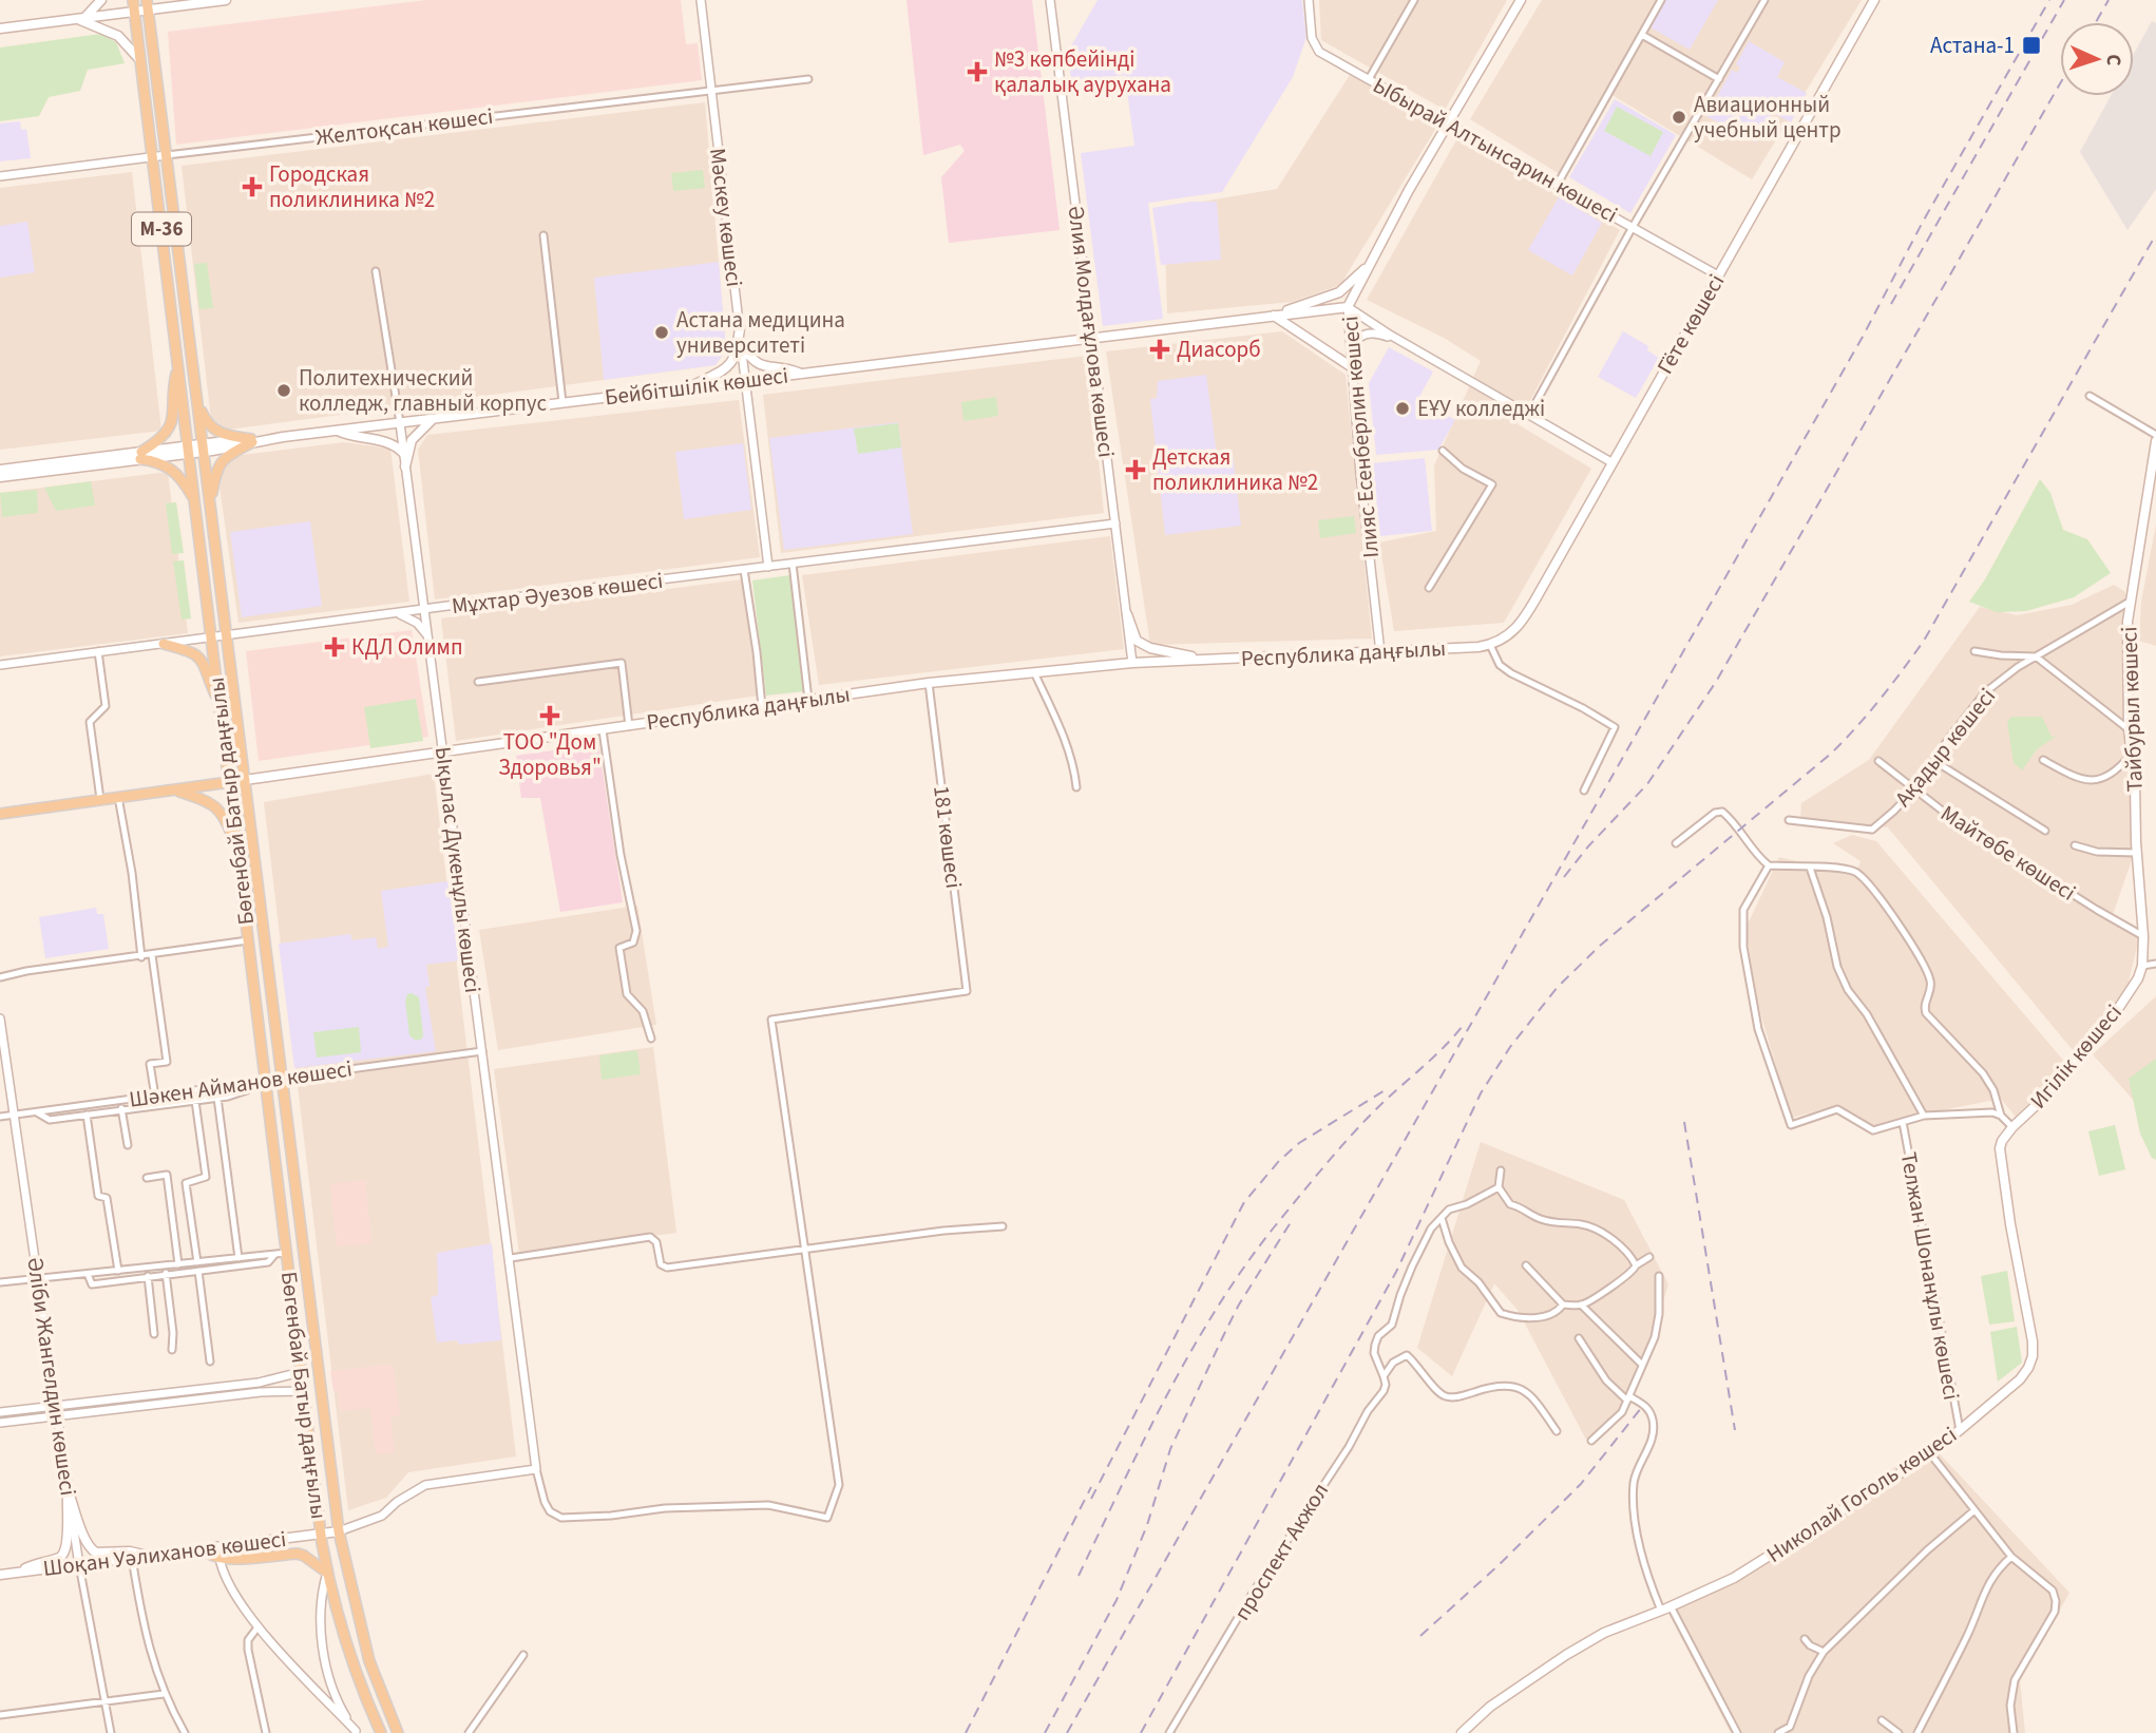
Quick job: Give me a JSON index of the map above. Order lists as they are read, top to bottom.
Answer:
{
  "streets": {
    "main road": [
      "M-36",
      "Гёте көшесі",
      "Бейбітшілік көшесі",
      "Ілияс Есенберлин көшесі",
      "Республика даңғылы",
      "Тайбурыл көшесі",
      "Бөгенбай Батыр даңғылы",
      "Игілік көшесі",
      "Николай Гоголь көшесі",
      "Шоқан Уәлиханов көшесі"
    ],
    "street": [
      "Желтоқсан көшесі",
      "Ыбырай Алтынсарин көшесі",
      "Мәскеу көшесі",
      "Әлия Молдағұлова көшесі",
      "Мұхтар Әуезов көшесі",
      "Ақадыр көшесі",
      "181 көшесі",
      "Майтөбе көшесі",
      "Ықылас Дүкенұлы көшесі",
      "Шәкен Айманов көшесі",
      "Телжан Шонанұлы көшесі",
      "Әліби Жангелдин көшесі",
      "проспект Акжол"
    ]
  },
  "crossings": [
    ["Желтоқсан көшесі", "Мәскеу көшесі"],
    ["Желтоқсан көшесі", "Бөгенбай Батыр даңғылы"],
    ["Ыбырай Алтынсарин көшесі", "Гёте көшесі"],
    ["Ыбырай Алтынсарин көшесі", "Ілияс Есенберлин көшесі"],
    ["Мәскеу көшесі", "Бейбітшілік көшесі"],
    ["Мәскеу көшесі", "Мұхтар Әуезов көшесі"],
    ["Гёте көшесі", "Республика даңғылы"],
    ["Әлия Молдағұлова көшесі", "Бейбітшілік көшесі"],
    ["Әлия Молдағұлова көшесі", "Мұхтар Әуезов көшесі"],
    ["Әлия Молдағұлова көшесі", "Республика даңғылы"],
    ["Бейбітшілік көшесі", "Ілияс Есенберлин көшесі"],
    ["Бейбітшілік көшесі", "Бөгенбай Батыр даңғылы"],
    ["Бейбітшілік көшесі", "Ықылас Дүкенұлы көшесі"],
    ["Ілияс Есенберлин көшесі", "Республика даңғылы"],
    ["Мұхтар Әуезов көшесі", "Бөгенбай Батыр даңғылы"],
    ["Мұхтар Әуезов көшесі", "Ықылас Дүкенұлы көшесі"],
    ["Республика даңғылы", "Бөгенбай Батыр даңғылы"],
    ["Республика даңғылы", "181 көшесі"],
    ["Республика даңғылы", "Ықылас Дүкенұлы көшесі"],
    ["Тайбурыл көшесі", "Ақадыр көшесі"],
    ["Тайбурыл көшесі", "Майтөбе көшесі"],
    ["Тайбурыл көшесі", "Игілік көшесі"],
    ["Ақадыр көшесі", "Майтөбе көшесі"],
    ["Бөгенбай Батыр даңғылы", "Шәкен Айманов көшесі"],
    ["Бөгенбай Батыр даңғылы", "Шоқан Уәлиханов көшесі"],
    ["Ықылас Дүкенұлы көшесі", "Шәкен Айманов көшесі"],
    ["Ықылас Дүкенұлы көшесі", "Шоқан Уәлиханов көшесі"],
    ["Игілік көшесі", "Николай Гоголь көшесі"],
    ["Шәкен Айманов көшесі", "Әліби Жангелдин көшесі"],
    ["Телжан Шонанұлы көшесі", "Николай Гоголь көшесі"],
    ["Әліби Жангелдин көшесі", "Шоқан Уәлиханов көшесі"]
  ],
  "places": {
    "transit": ["Астана-1"],
    "health": [
      "№3 көпбейінді қалалық аурухана",
      "Городская поликлиника №2",
      "Диасорб",
      "Детская поликлиника №2",
      "КДЛ Олимп",
      "ТОО \"Дом Здоровья\""
    ],
    "other": [
      "Авиационный учебный центр",
      "Астана медицина университеті",
      "Политехнический колледж, главный корпус",
      "ЕҰУ колледжі"
    ]
  },
  "north": "right"
}
